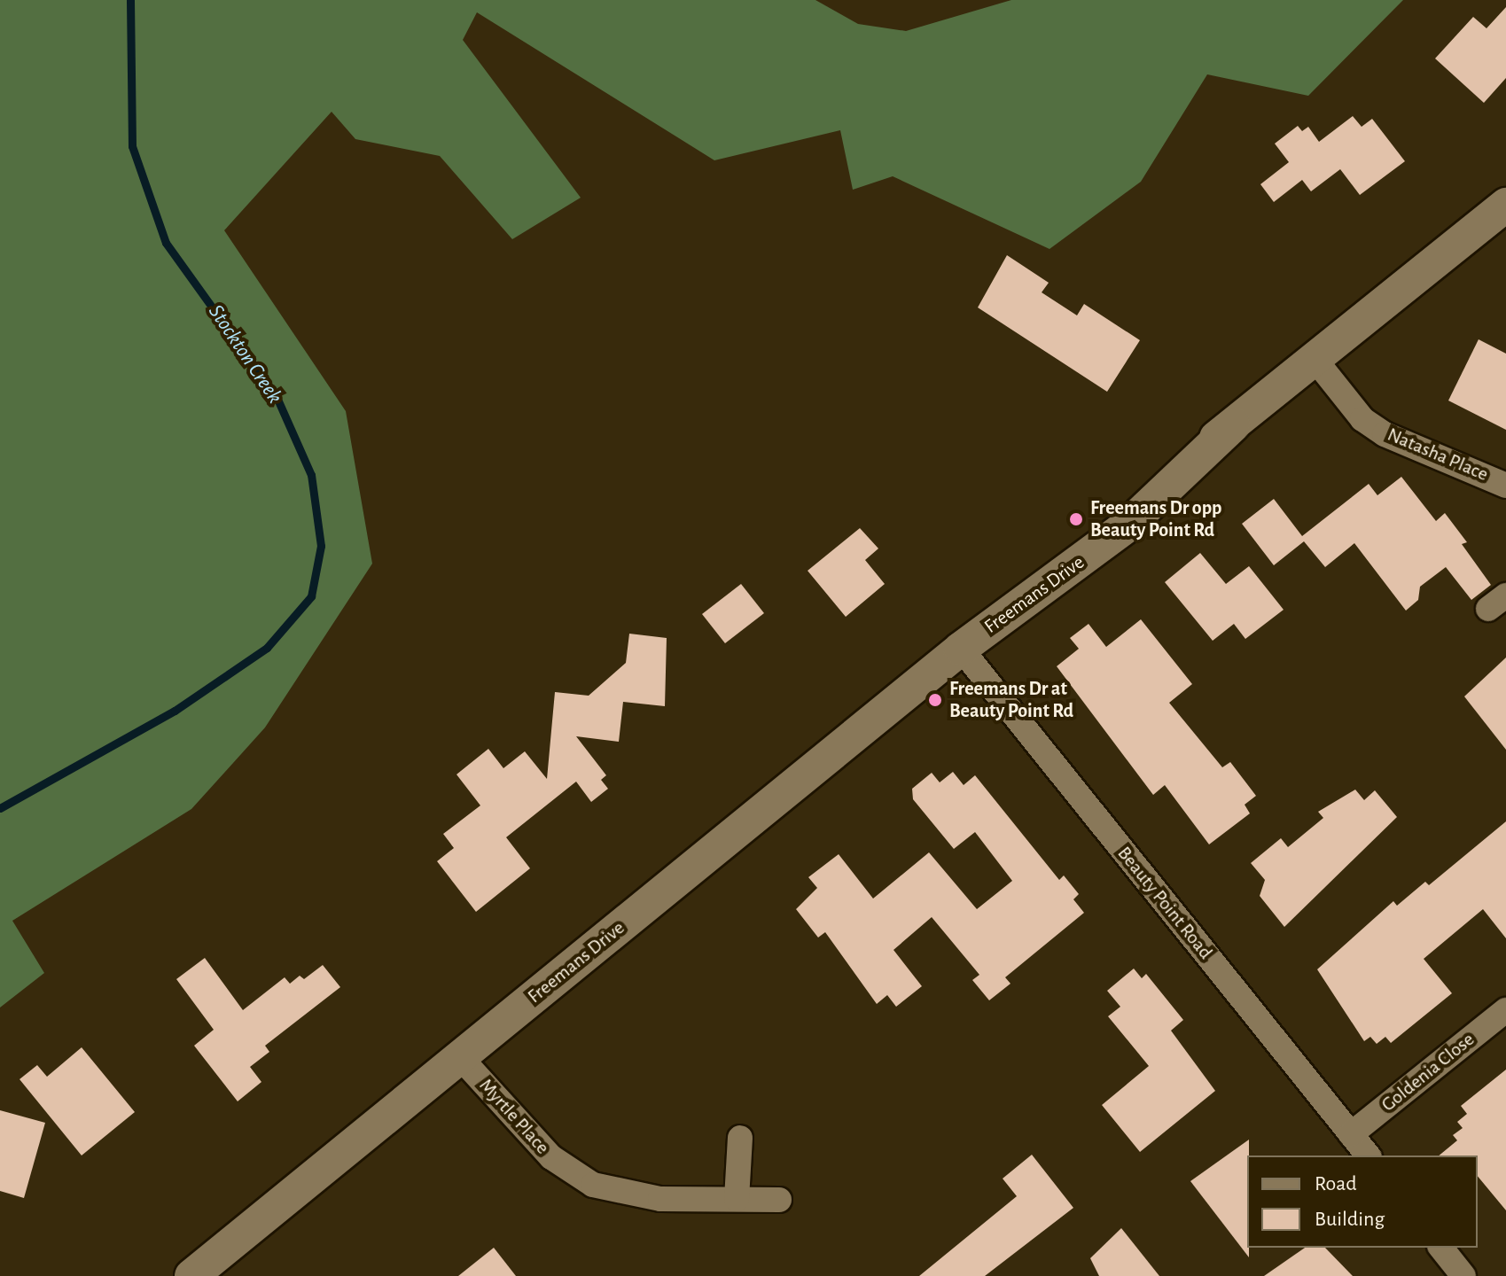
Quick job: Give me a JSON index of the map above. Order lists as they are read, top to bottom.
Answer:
{
  "streets": {
    "main road": ["Freemans Drive"],
    "street": [
      "Natasha Place",
      "Beauty Point Road",
      "Goldenia Close",
      "Myrtle Place"
    ]
  },
  "crossings": [
    ["Natasha Place", "Freemans Drive"],
    ["Freemans Drive", "Beauty Point Road"],
    ["Freemans Drive", "Myrtle Place"],
    ["Beauty Point Road", "Goldenia Close"]
  ],
  "water": ["Stockton Creek"],
  "places": ["Freemans Dr opp Beauty Point Rd", "Freemans Dr at Beauty Point Rd"],
  "legend": ["Road", "Building"]
}
